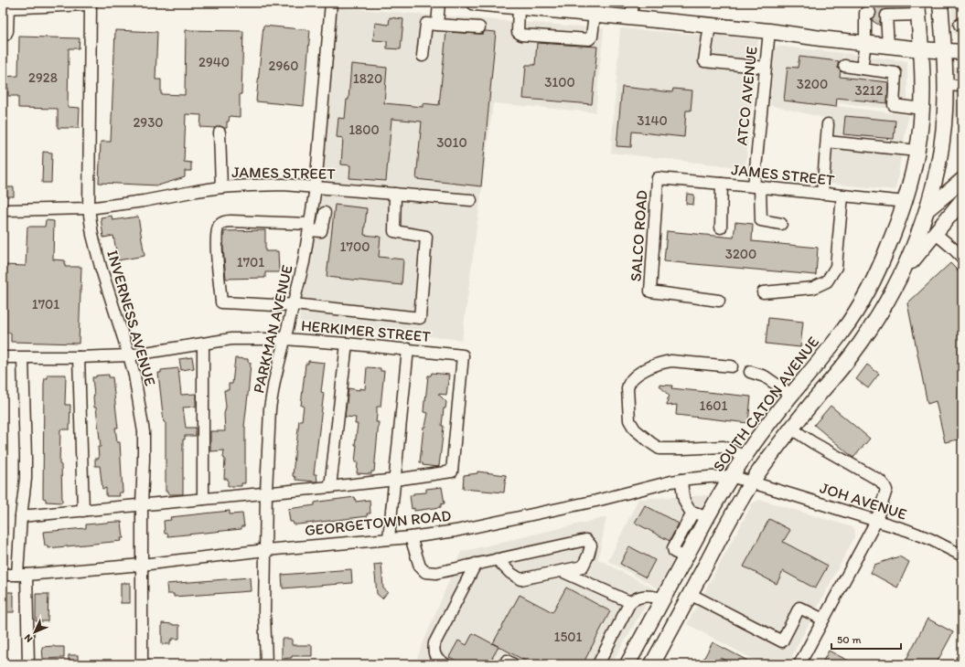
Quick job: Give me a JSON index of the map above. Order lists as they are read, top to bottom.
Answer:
{
  "streets": {
    "main road": ["SOUTH CATON AVENUE"],
    "street": [
      "ATCO AVENUE",
      "JAMES STREET",
      "SALCO ROAD",
      "INVERNESS AVENUE",
      "PARKMAN AVENUE",
      "HERKIMER STREET",
      "JOH AVENUE",
      "GEORGETOWN ROAD"
    ]
  },
  "crossings": [
    ["ATCO AVENUE", "JAMES STREET"],
    ["JAMES STREET", "SALCO ROAD"],
    ["JAMES STREET", "INVERNESS AVENUE"],
    ["JAMES STREET", "PARKMAN AVENUE"],
    ["JAMES STREET", "SOUTH CATON AVENUE"],
    ["INVERNESS AVENUE", "HERKIMER STREET"],
    ["INVERNESS AVENUE", "GEORGETOWN ROAD"],
    ["PARKMAN AVENUE", "HERKIMER STREET"],
    ["PARKMAN AVENUE", "GEORGETOWN ROAD"],
    ["SOUTH CATON AVENUE", "GEORGETOWN ROAD"],
    ["JOH AVENUE", "GEORGETOWN ROAD"]
  ],
  "house_numbers": [
    "2940",
    "2960",
    "2928",
    "1820",
    "3100",
    "3200",
    "3212",
    "3140",
    "2930",
    "1800",
    "3010",
    "1700",
    "3200",
    "1701",
    "1701",
    "1601",
    "1501"
  ],
  "scale_bar": "50 m",
  "north": "bottom left"
}
